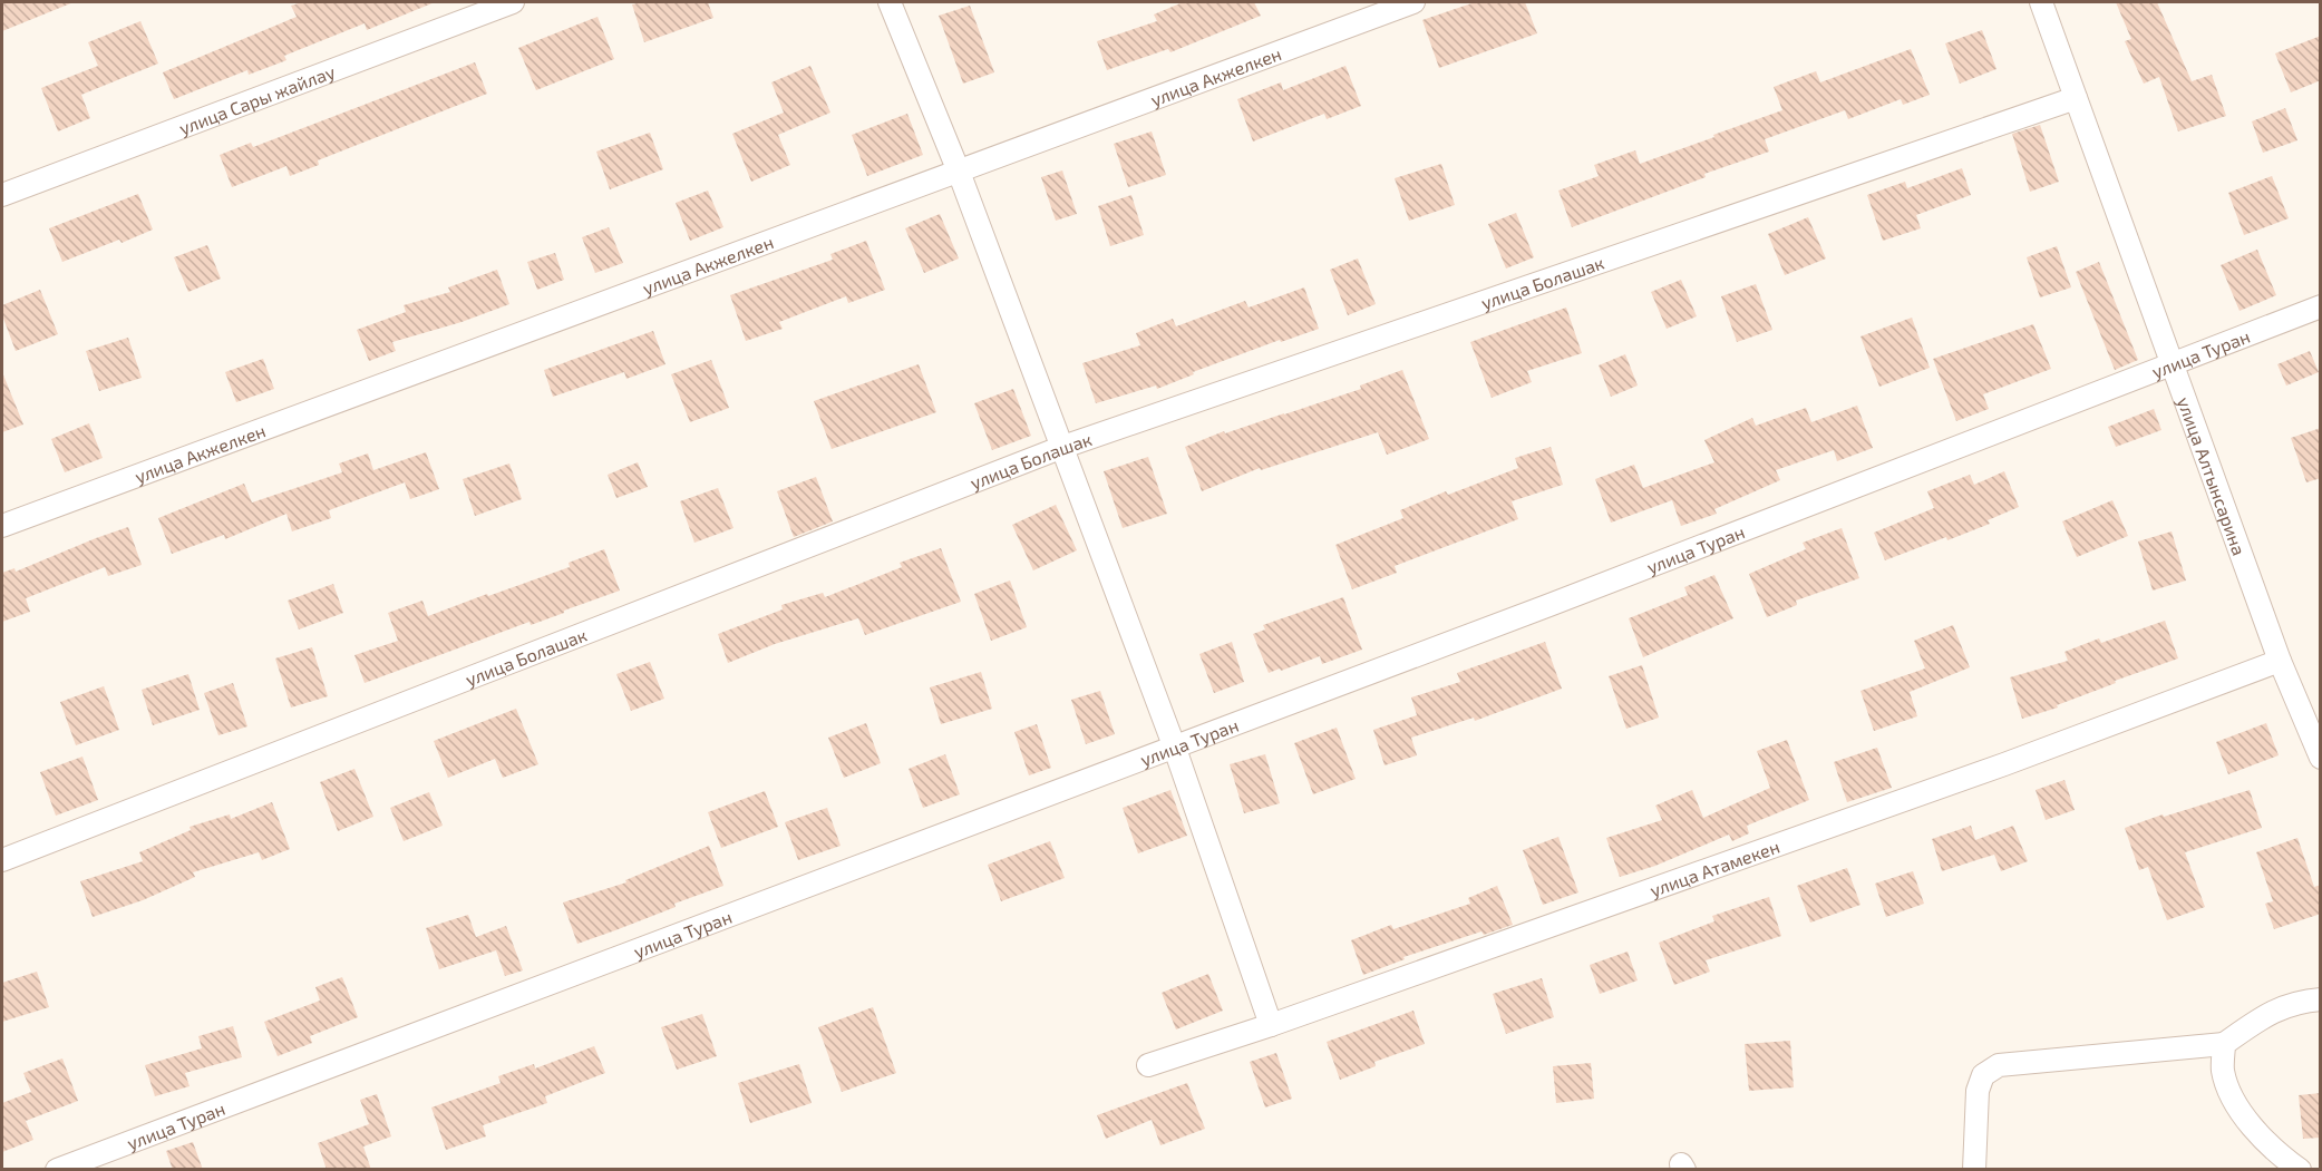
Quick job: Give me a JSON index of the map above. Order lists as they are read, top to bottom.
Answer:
{
  "streets": {
    "street": [
      "улица Акжелкен",
      "улица Сары жайлау",
      "улица Болашак",
      "улица Туран",
      "улица Алтынсарина",
      "улица Атамекен"
    ]
  },
  "crossings": [
    ["улица Болашак", "улица Алтынсарина"],
    ["улица Туран", "улица Алтынсарина"],
    ["улица Алтынсарина", "улица Атамекен"]
  ]
}
